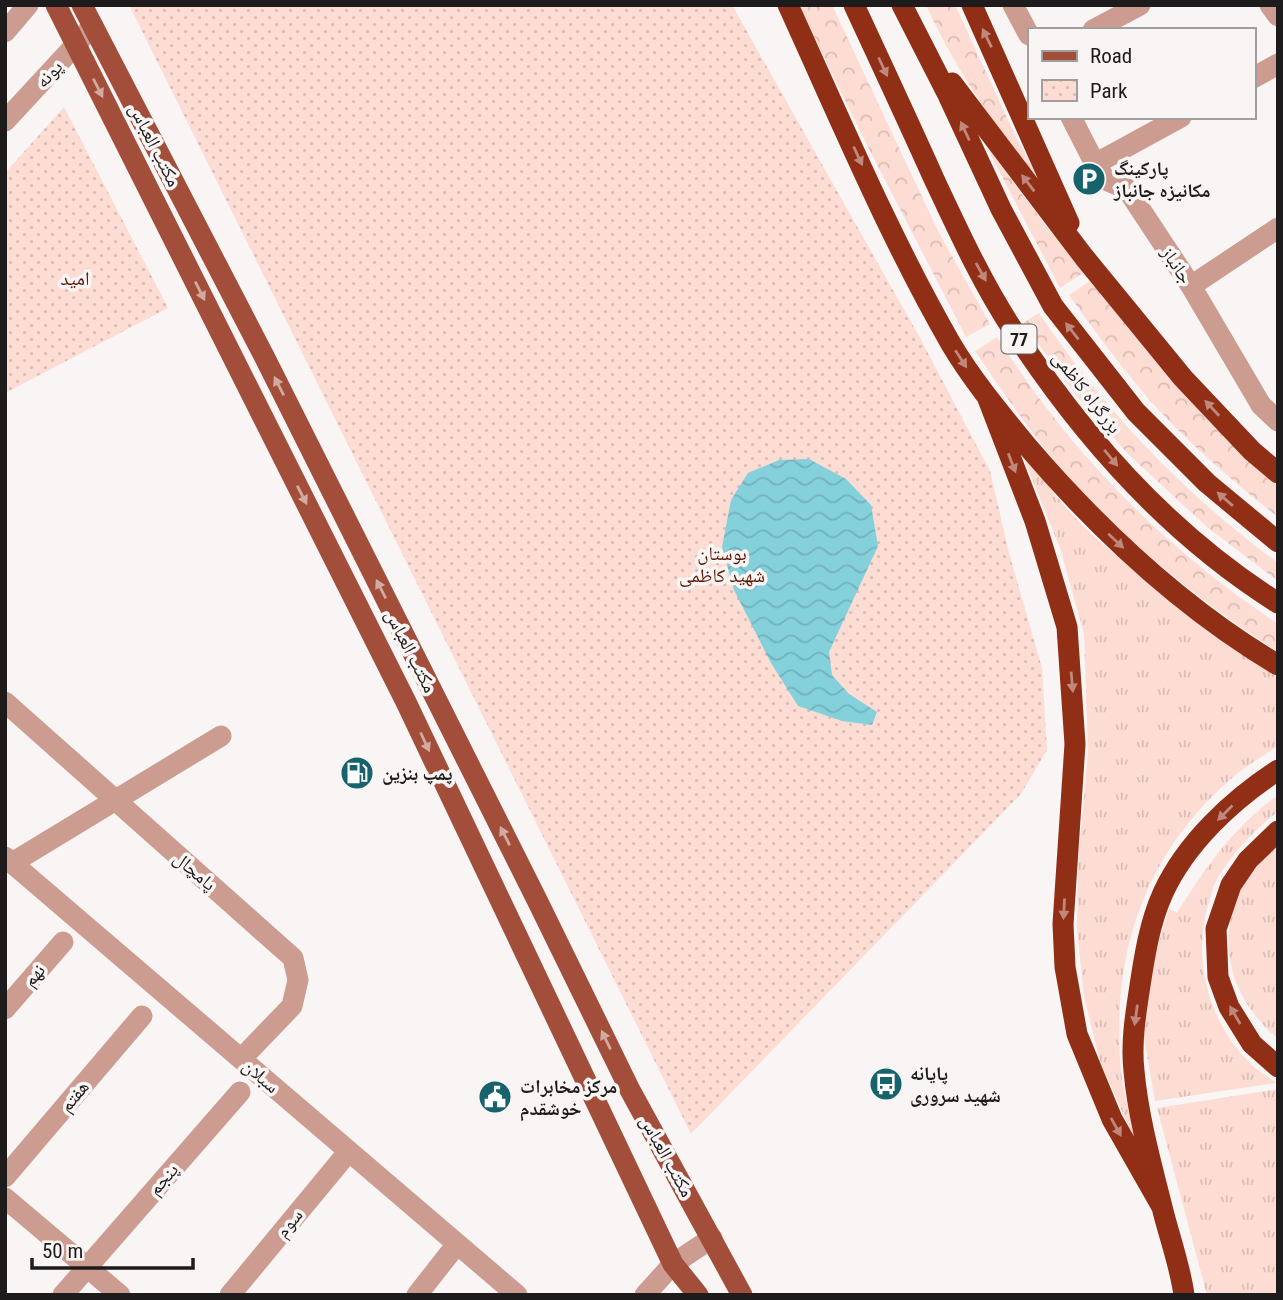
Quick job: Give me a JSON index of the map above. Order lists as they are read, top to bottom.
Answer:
{
  "streets": {
    "highway": ["77", "بزرگراه کاظمی"],
    "main road": ["مکتب العباس"],
    "street": [
      "پونه",
      "جانباز",
      "پامچال",
      "نهم",
      "سبلان",
      "هفتم",
      "پنجم",
      "سوم"
    ]
  },
  "crossings": [
    ["پونه", "مکتب العباس"],
    ["پامچال", "سبلان"],
    ["سبلان", "سوم"]
  ],
  "parks": ["امید", "بوستان شهید کاظمی"],
  "places": {
    "parking": ["پارکینگ مکانیزه جانباز"],
    "fuel station": ["پمپ بنزین"],
    "bus stop": ["پایانه شهید سروری"],
    "public building": ["مرکز مخابرات خوشقدم"]
  },
  "legend": ["Road", "Park"],
  "scale_bar": "50 m"
}
